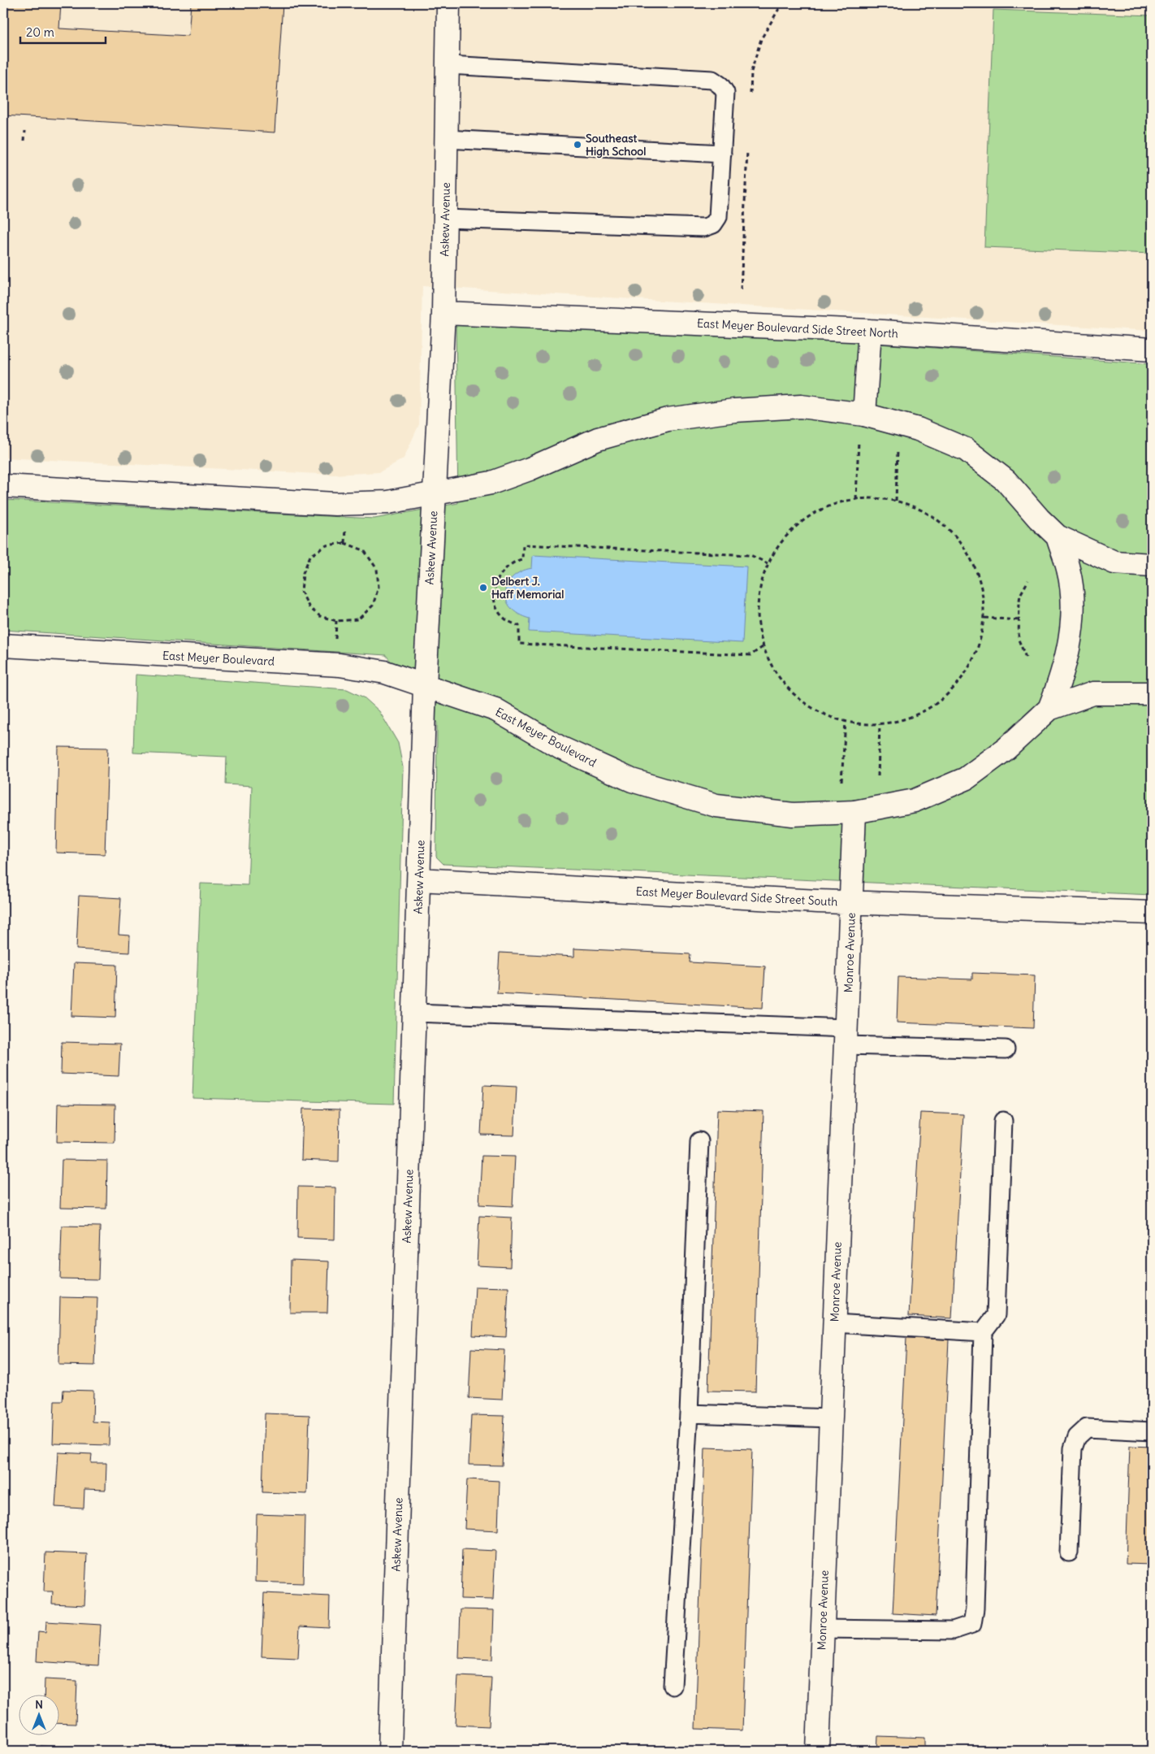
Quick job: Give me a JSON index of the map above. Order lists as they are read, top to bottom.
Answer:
{
  "streets": {
    "street": [
      "Askew Avenue",
      "East Meyer Boulevard Side Street North",
      "East Meyer Boulevard",
      "East Meyer Boulevard Side Street South",
      "Monroe Avenue"
    ]
  },
  "crossings": [
    ["Askew Avenue", "East Meyer Boulevard Side Street North"],
    ["Askew Avenue", "East Meyer Boulevard"],
    ["Askew Avenue", "East Meyer Boulevard Side Street South"],
    ["East Meyer Boulevard", "Monroe Avenue"],
    ["East Meyer Boulevard Side Street South", "Monroe Avenue"]
  ],
  "places": ["Southeast High School", "Delbert J. Haff Memorial"],
  "scale_bar": "20 m",
  "north": "top"
}
